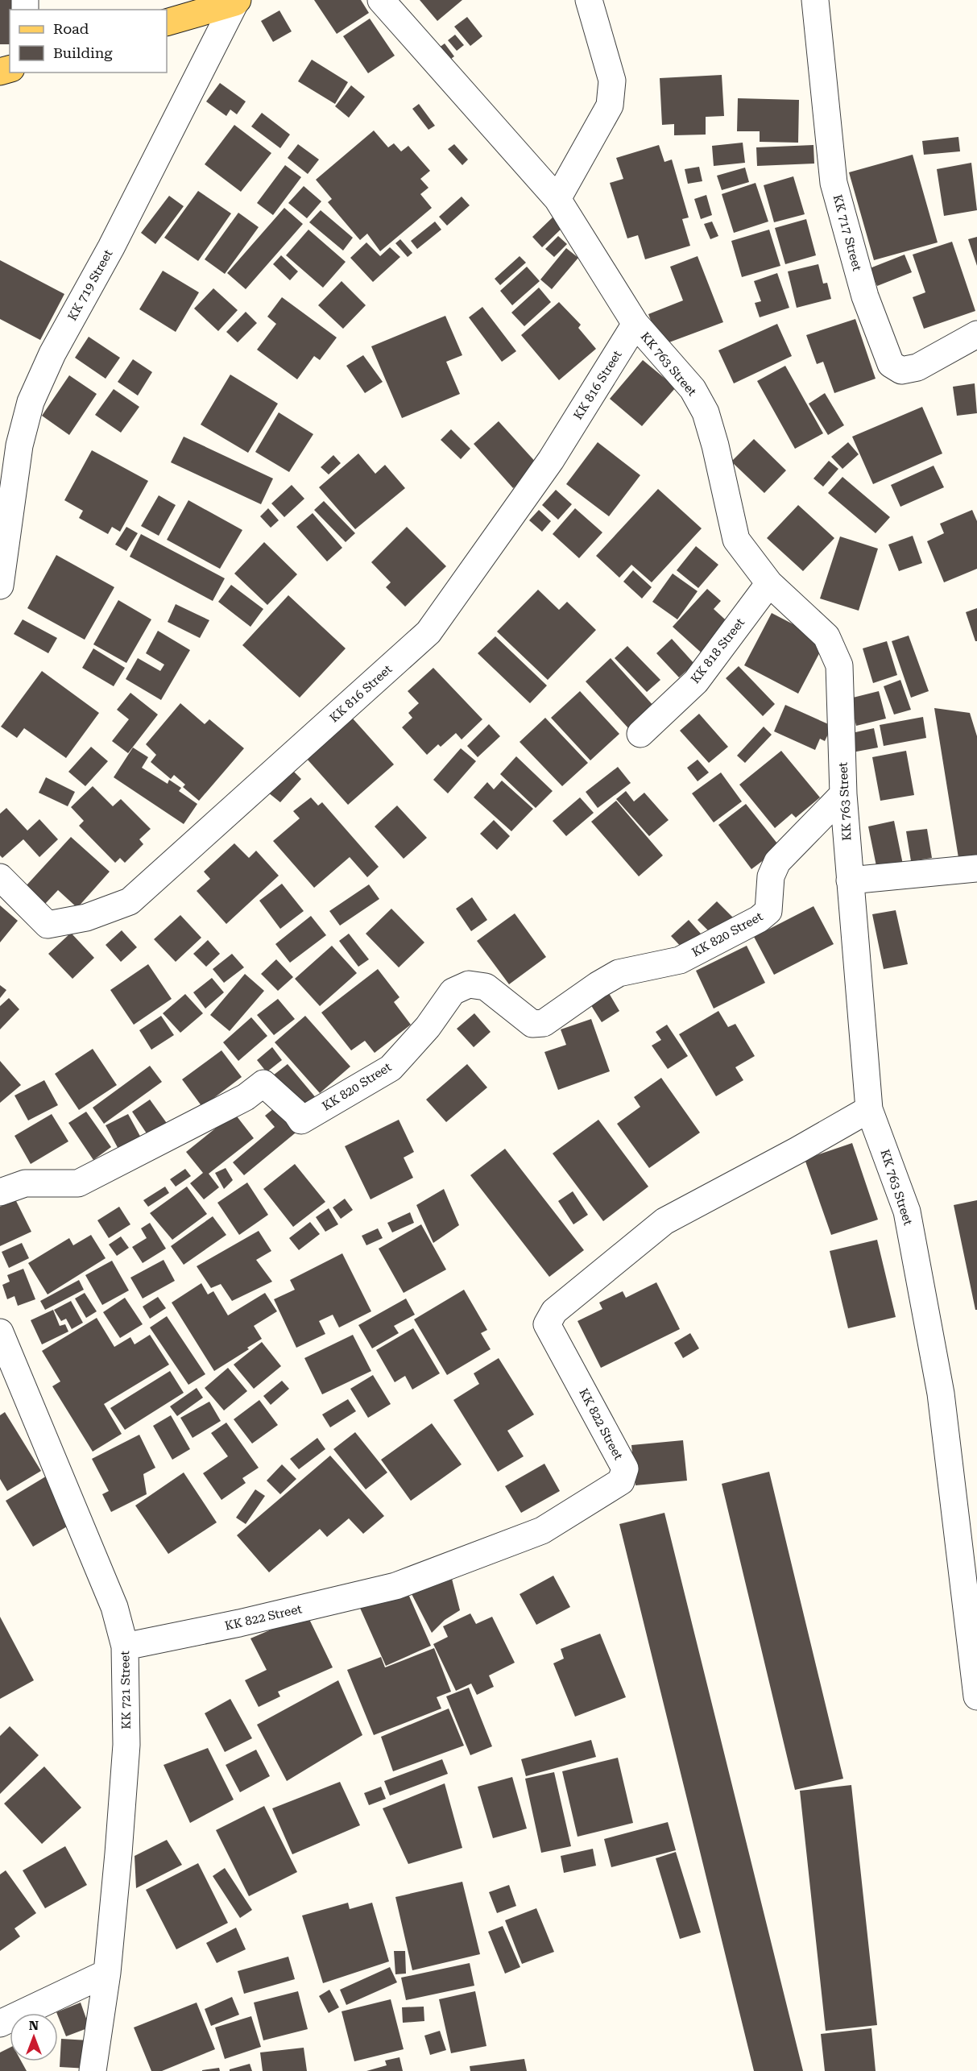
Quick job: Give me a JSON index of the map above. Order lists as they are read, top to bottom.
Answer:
{
  "streets": {
    "street": [
      "KK 717 Street",
      "KK 719 Street",
      "KK 763 Street",
      "KK 816 Street",
      "KK 818 Street",
      "KK 820 Street",
      "KK 822 Street",
      "KK 721 Street"
    ]
  },
  "crossings": [
    ["KK 763 Street", "KK 816 Street"],
    ["KK 763 Street", "KK 818 Street"],
    ["KK 763 Street", "KK 820 Street"],
    ["KK 763 Street", "KK 822 Street"],
    ["KK 822 Street", "KK 721 Street"]
  ],
  "legend": ["Road", "Building"],
  "north": "top"
}
